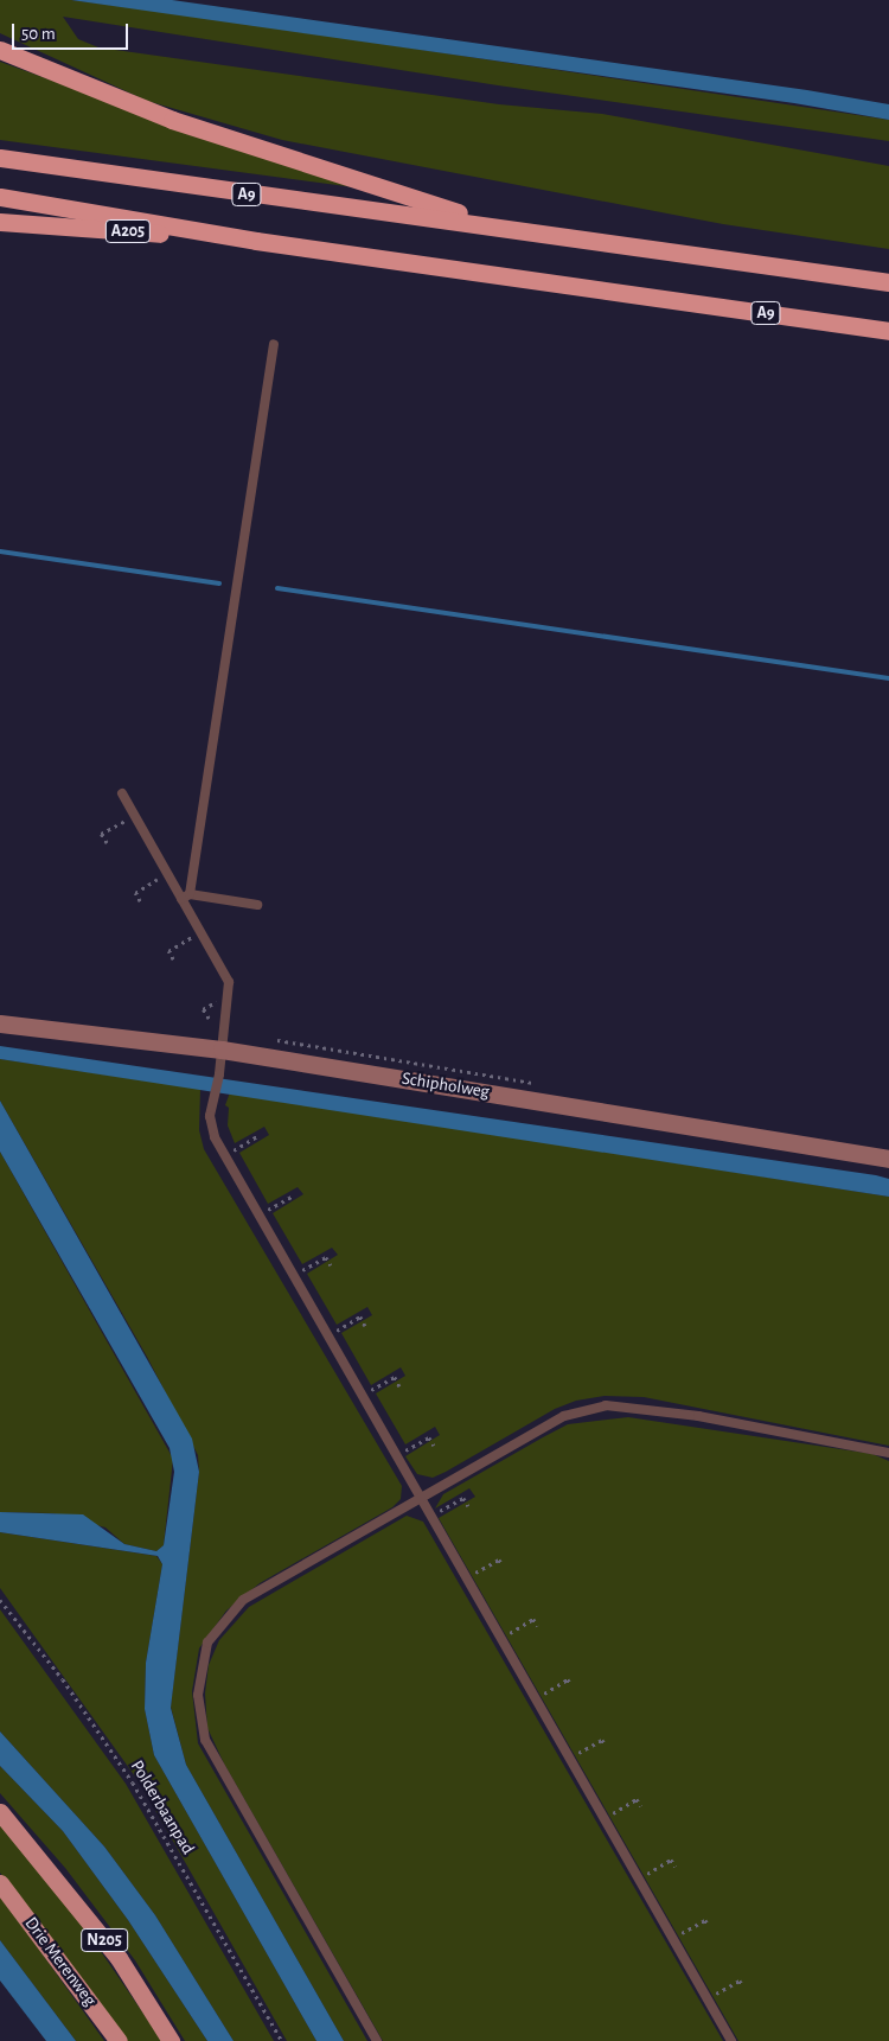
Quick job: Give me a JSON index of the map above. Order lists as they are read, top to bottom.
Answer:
{
  "streets": {
    "highway": [
      "A9",
      "A205",
      "N205",
      "Drie Merenweg"
    ],
    "main road": ["Schipholweg"],
    "path": ["Polderbaanpad"]
  },
  "crossings": [
    ["A9", "A205"]
  ],
  "scale_bar": "50 m"
}
